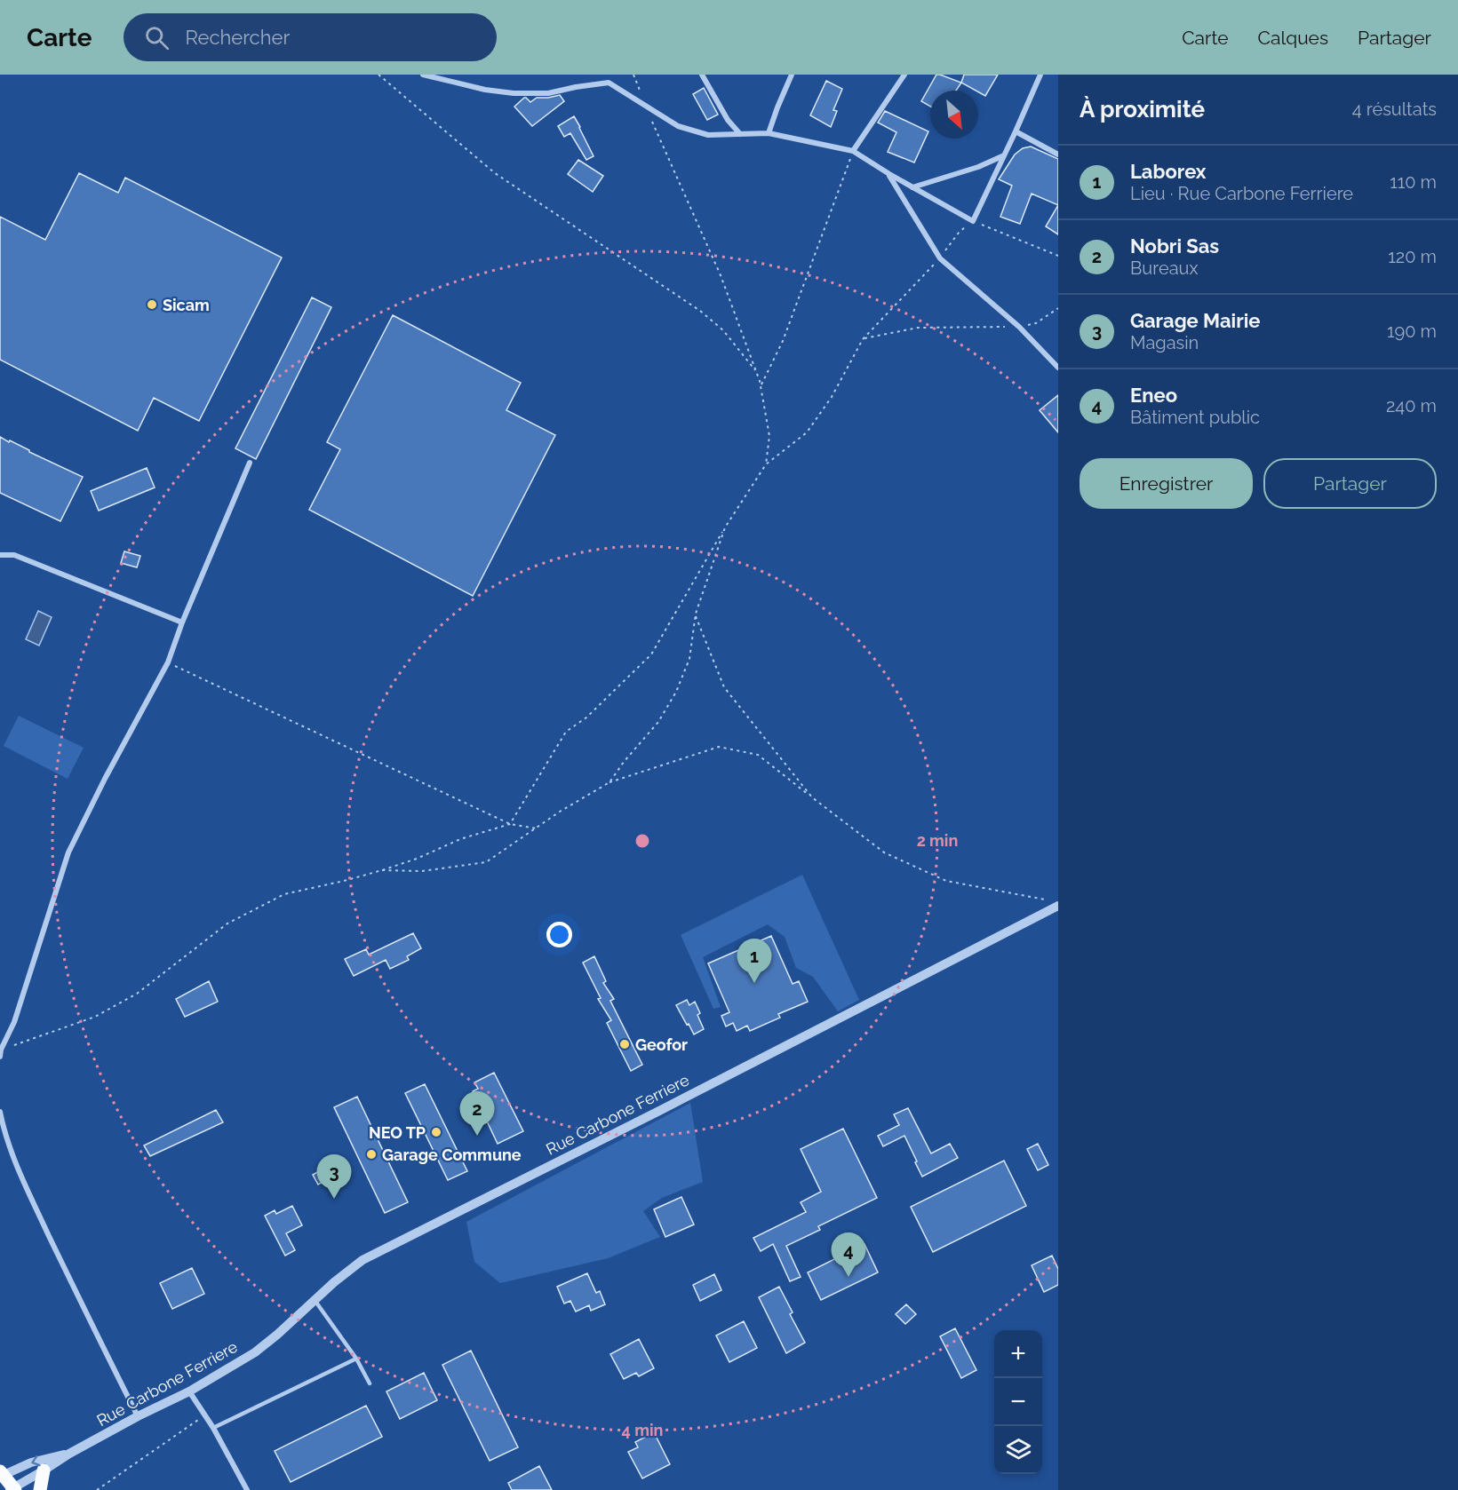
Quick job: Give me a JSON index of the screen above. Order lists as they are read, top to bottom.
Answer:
{
  "streets": {
    "street": ["Rue Carbone Ferriere"]
  },
  "places": [
    "Sicam",
    "Geofor",
    "NEO TP",
    "Garage Commune"
  ],
  "north": "bottom right",
  "page": {
    "header": "Carte",
    "search": "Rechercher",
    "nav": ["Carte", "Calques", "Partager"],
    "heading": ["À proximité", "4 résultats"],
    "list": [
      {
        "mark": "1",
        "name": "Laborex",
        "note": "Lieu · Rue Carbone Ferriere",
        "value": "110 m"
      },
      {
        "mark": "2",
        "name": "Nobri Sas",
        "note": "Bureaux",
        "value": "120 m"
      },
      {
        "mark": "3",
        "name": "Garage Mairie",
        "note": "Magasin",
        "value": "190 m"
      },
      {
        "mark": "4",
        "name": "Eneo",
        "note": "Bâtiment public",
        "value": "240 m"
      }
    ],
    "buttons": ["Enregistrer", "Partager"],
    "pins": [
      "1",
      "2",
      "3",
      "4"
    ],
    "map_buttons": ["+", "−"]
  },
  "rings": ["2 min", "4 min"]
}
